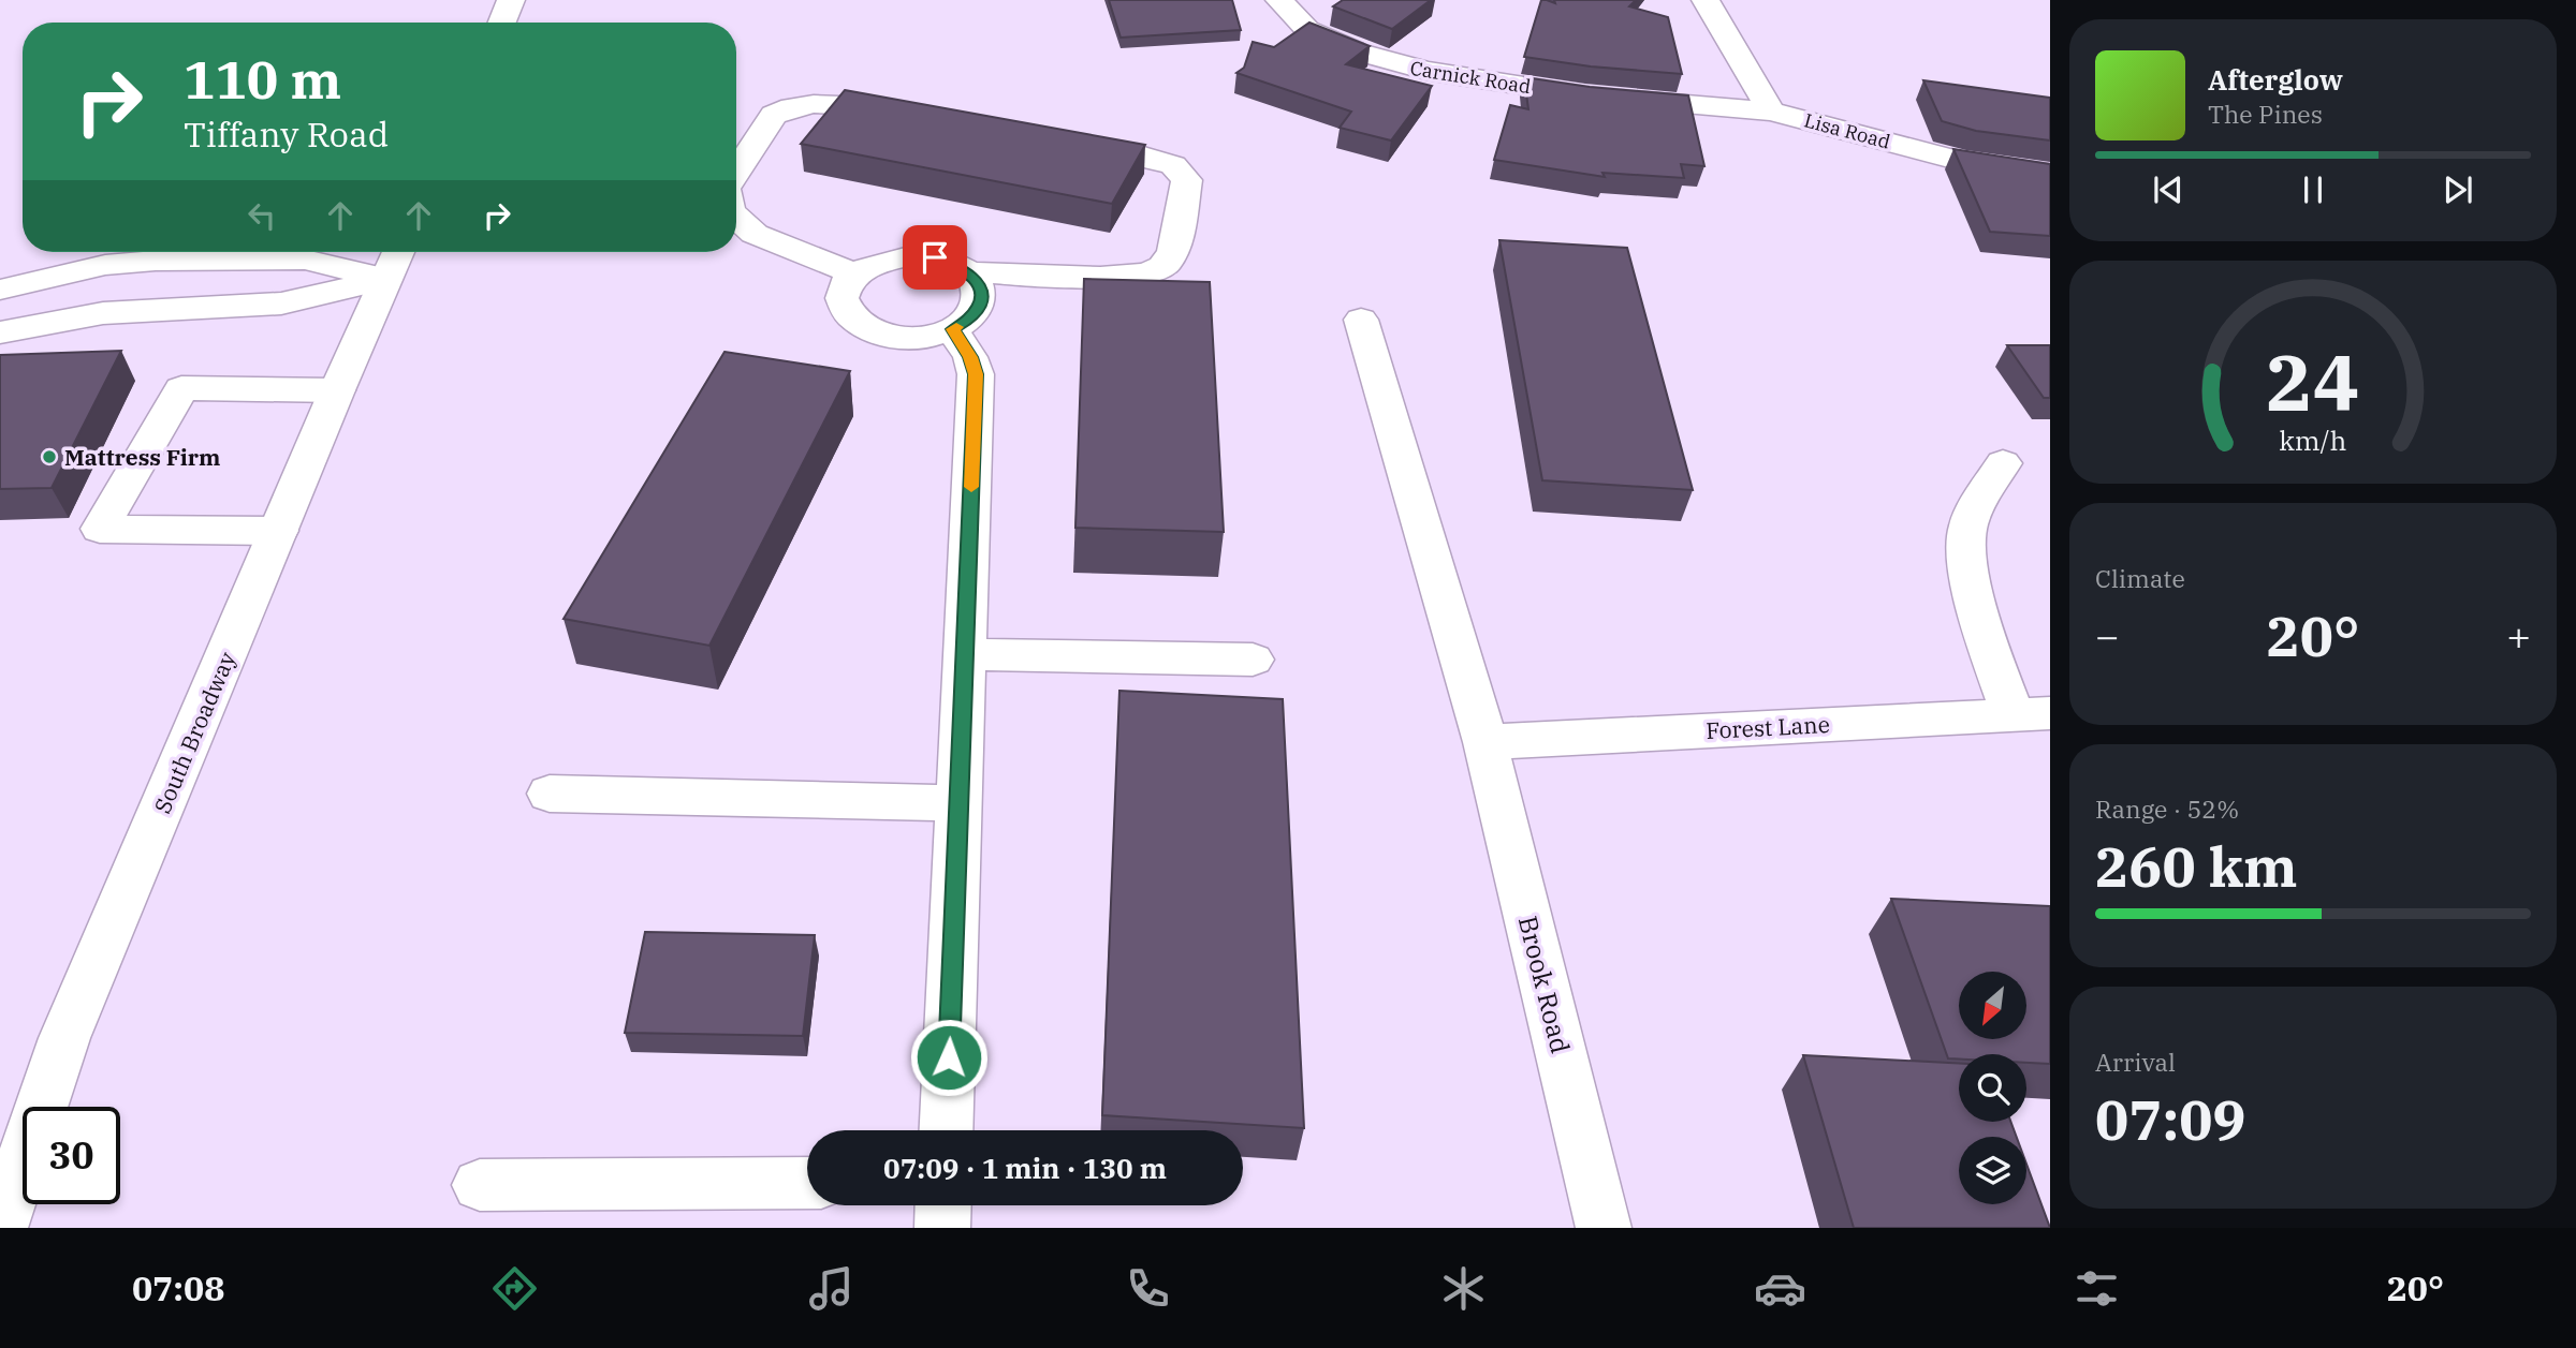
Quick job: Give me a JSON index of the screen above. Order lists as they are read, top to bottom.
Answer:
{
  "streets": {
    "street": [
      "Carnick Road",
      "Lisa Road",
      "Forest Lane",
      "South Broadway",
      "Brook Road"
    ]
  },
  "crossings": [
    ["Carnick Road", "Lisa Road"],
    ["Forest Lane", "Brook Road"]
  ],
  "places": ["Mattress Firm"],
  "north": "bottom left",
  "page": {
    "turn": ["110 m", "Tiffany Road"],
    "song": ["Afterglow", "The Pines"],
    "tile": [
      "Climate",
      ["Range · 52%", "260 km"],
      ["Arrival", "07:09"]
    ],
    "heat": ["−", "20°", "+"],
    "limit": "30",
    "trip": "07:09 · 1 min · 130 m",
    "tabs": ["07:08", "20°"],
    "gauge": ["24", "km/h"]
  }
}
